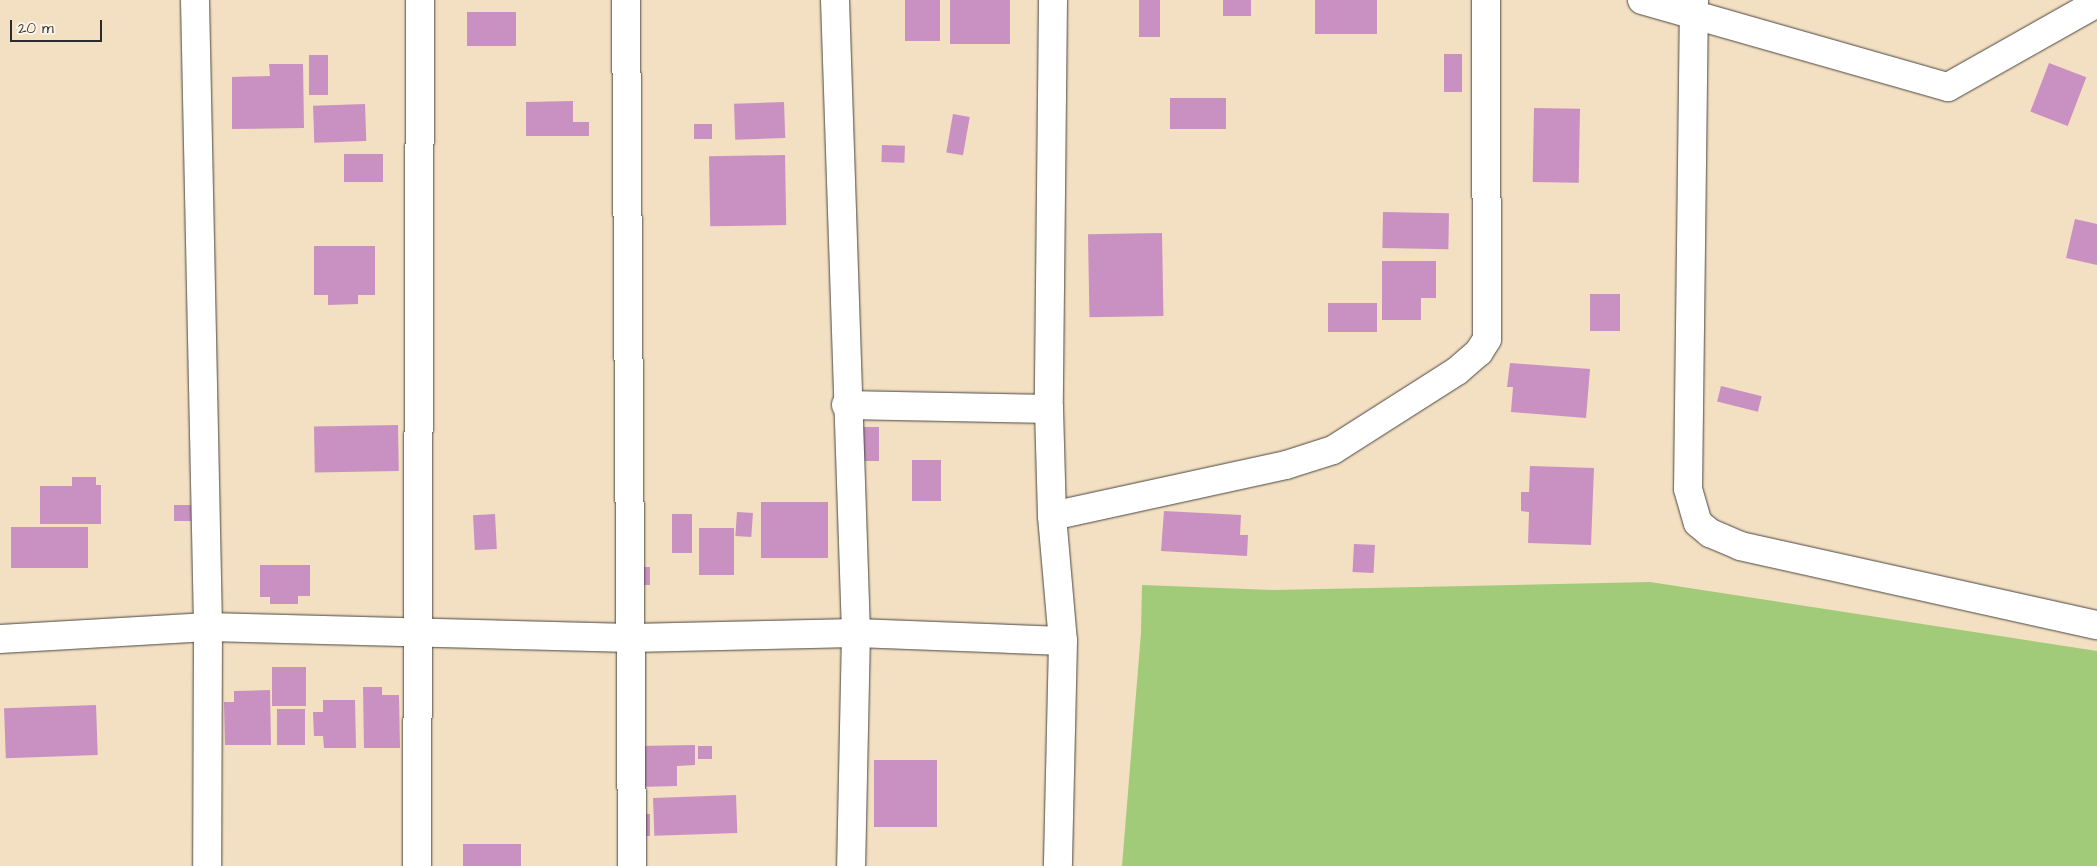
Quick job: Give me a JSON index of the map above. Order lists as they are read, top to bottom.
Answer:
{
  "scale_bar": "20 m"
}
